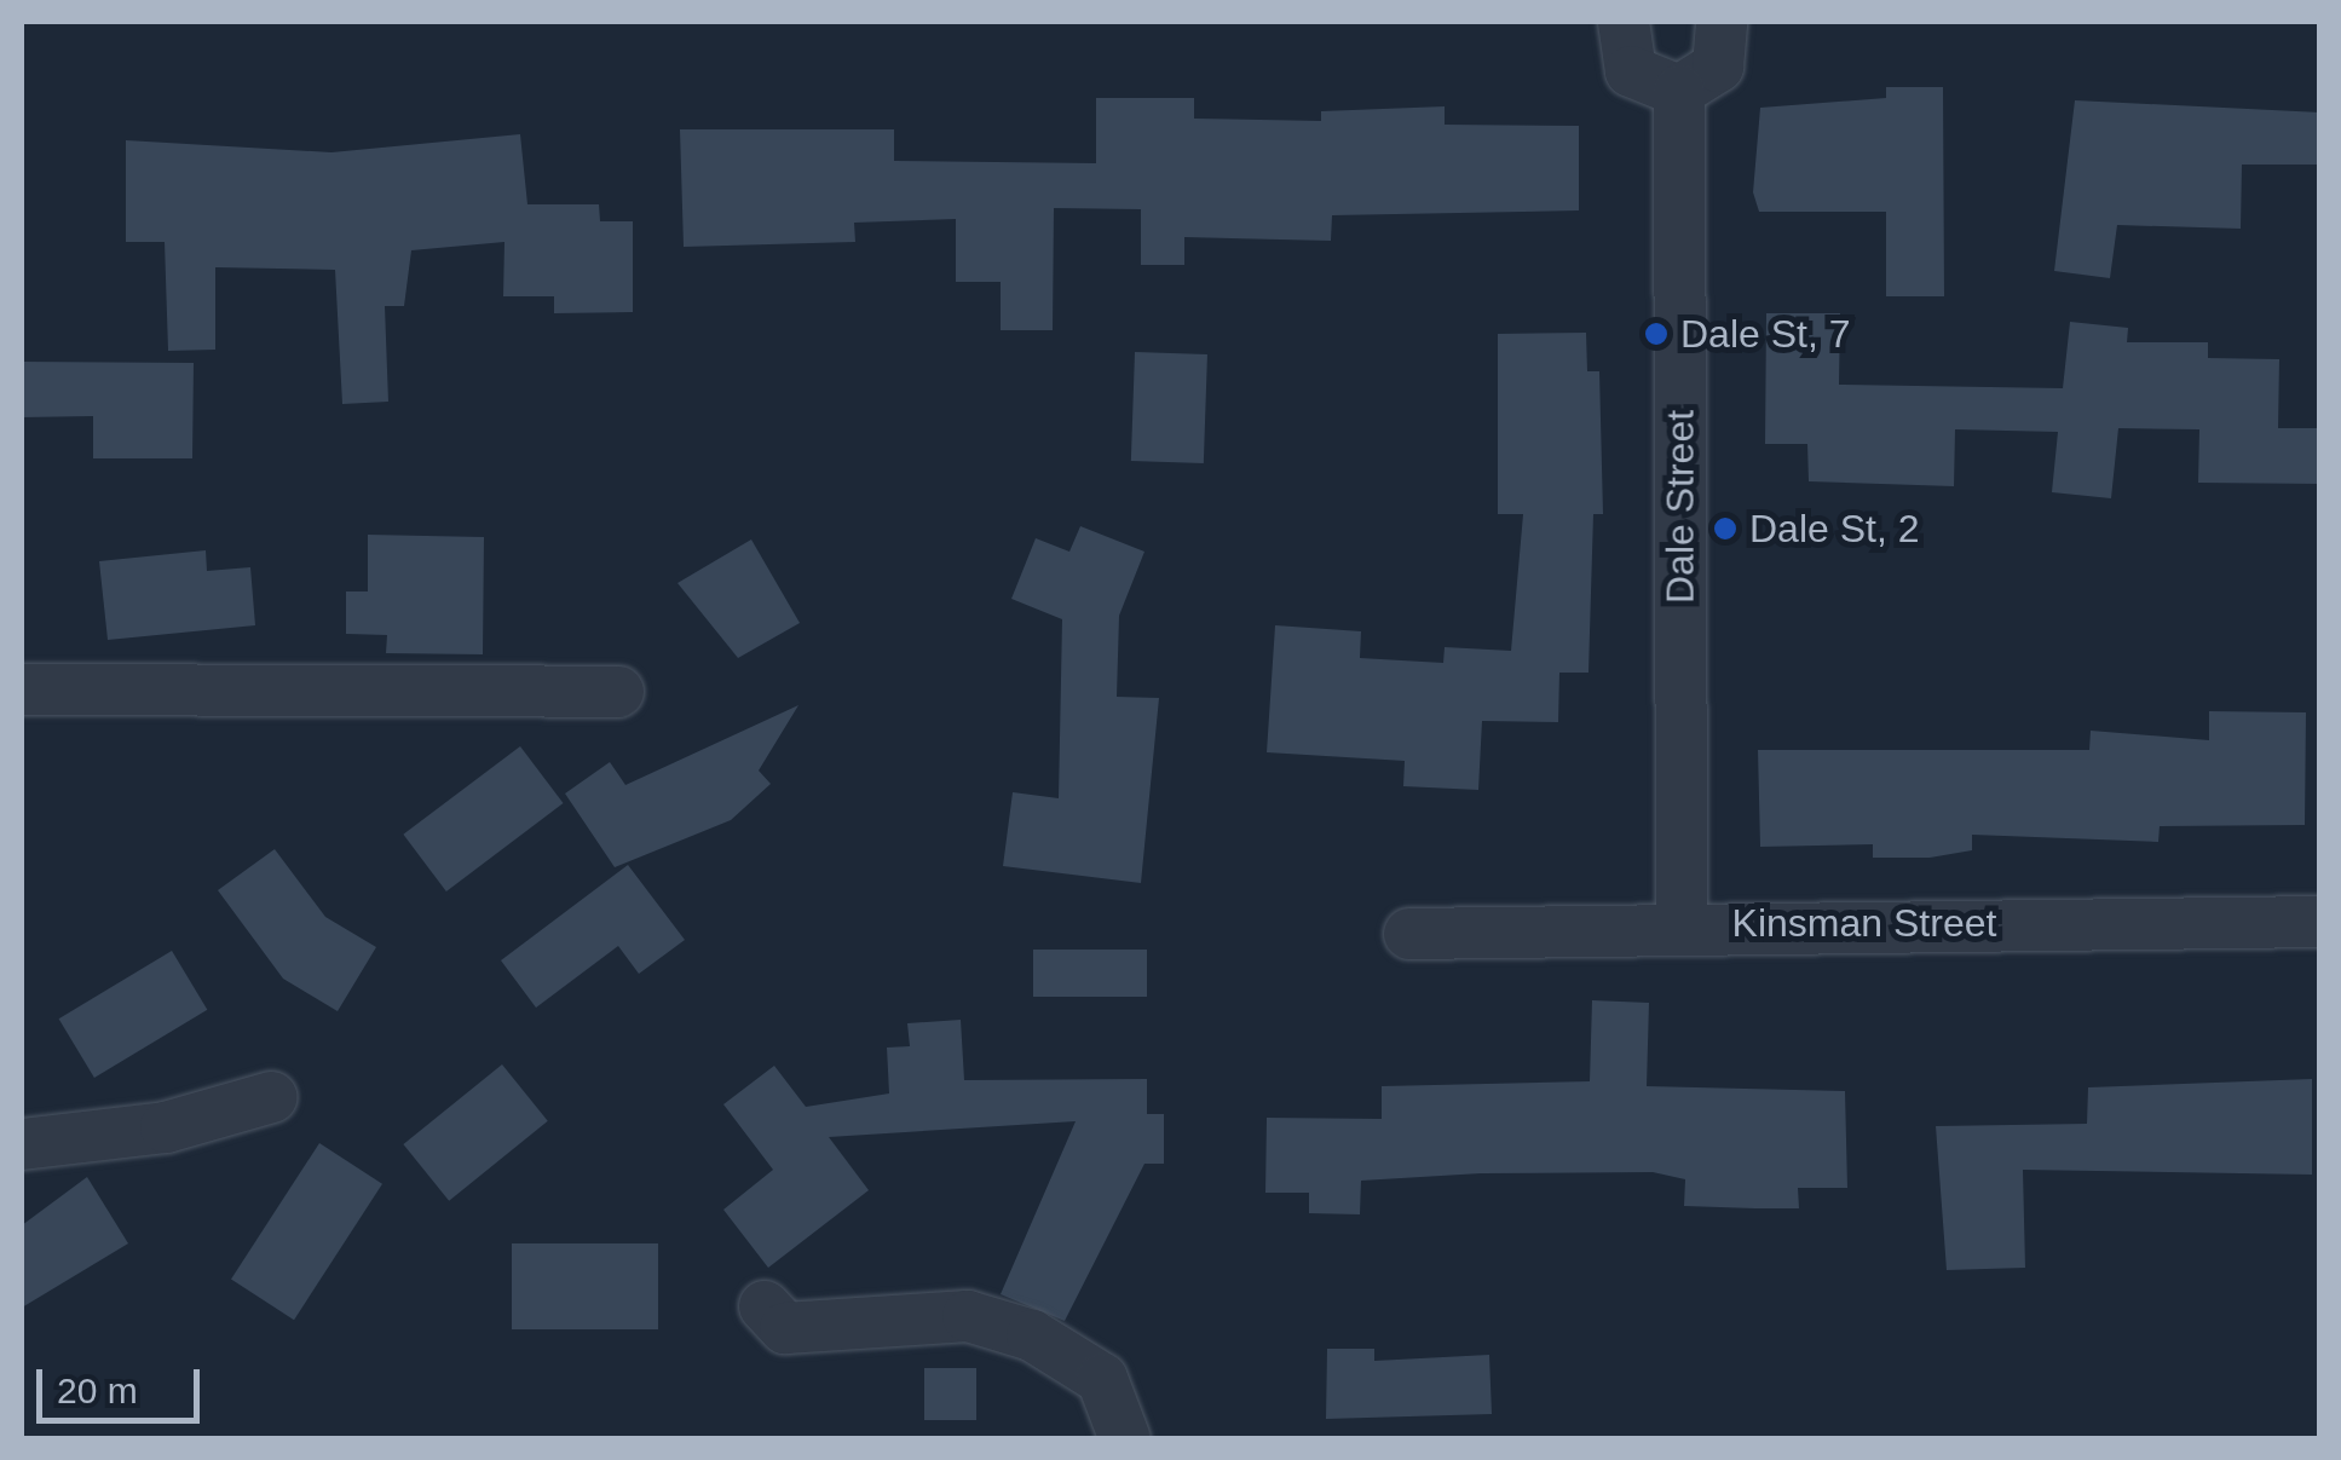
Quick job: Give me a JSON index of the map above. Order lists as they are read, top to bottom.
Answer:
{
  "streets": {
    "street": ["Dale Street", "Kinsman Street"]
  },
  "crossings": [
    ["Dale Street", "Kinsman Street"]
  ],
  "places": ["Dale St, 7", "Dale St, 2"],
  "scale_bar": "20 m"
}
